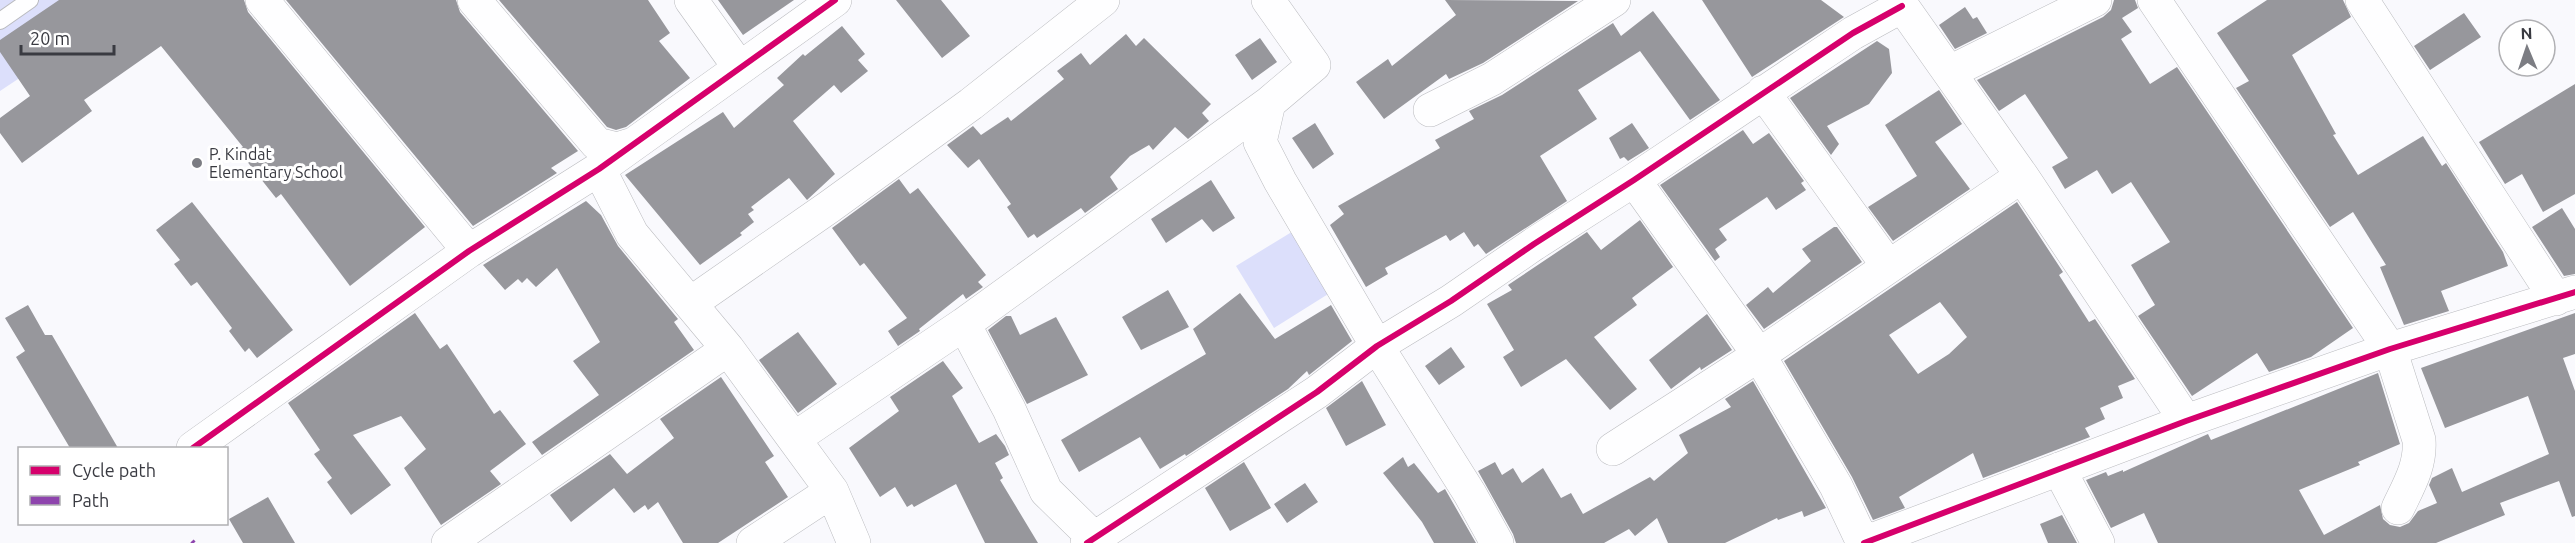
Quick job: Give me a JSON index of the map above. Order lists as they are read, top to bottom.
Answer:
{
  "places": ["P. Kindat Elementary School"],
  "legend": ["Cycle path", "Path"],
  "scale_bar": "20 m",
  "north": "top"
}
